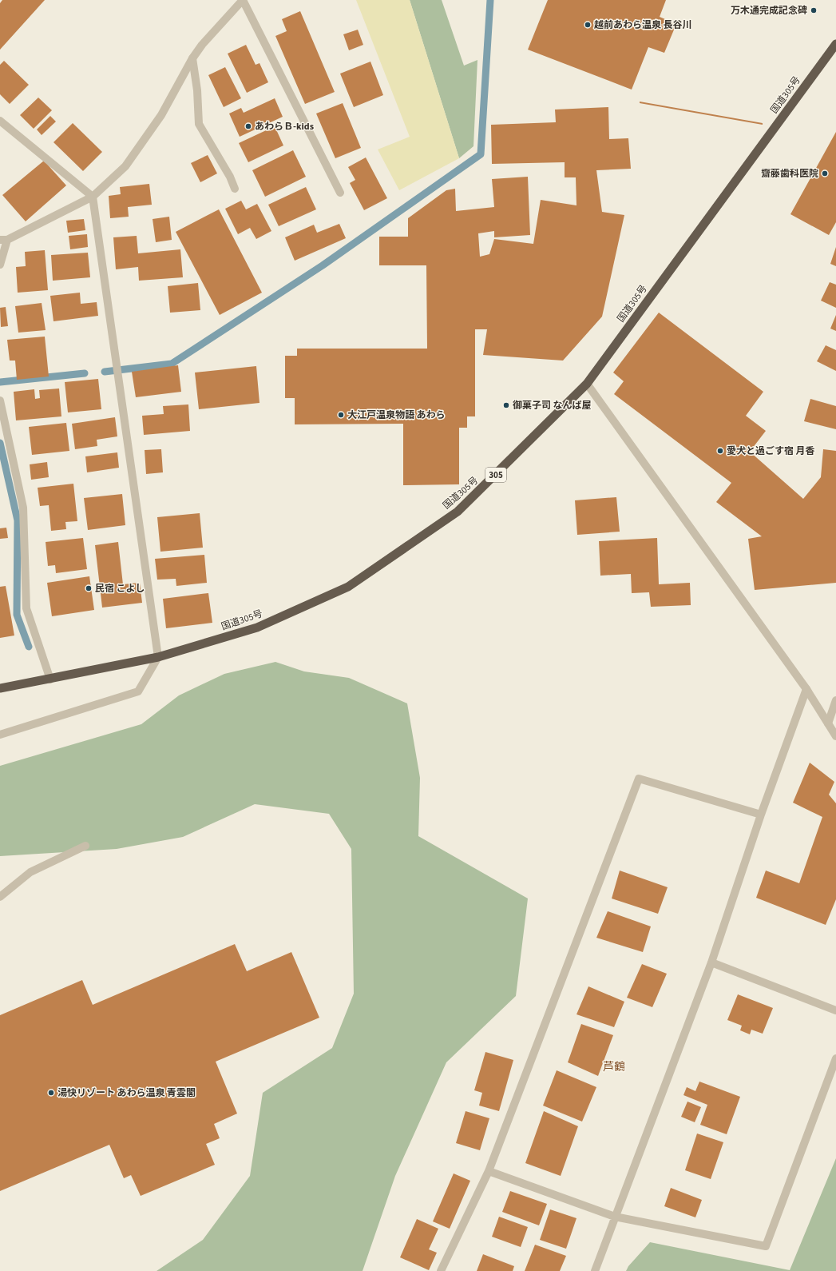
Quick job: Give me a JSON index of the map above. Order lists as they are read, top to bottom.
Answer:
{
  "streets": {
    "highway": ["国道305号", "305"]
  },
  "districts": ["芦鶴"],
  "places": [
    "万木通完成記念碑",
    "越前あわら温泉 長谷川",
    "あわらＢ-kids",
    "齋藤歯科医院",
    "御菓子司 なんば屋",
    "大江戸温泉物語 あわら",
    "愛犬と過ごす宿 月香",
    "民宿 こよし",
    "湯快リゾート あわら温泉 青雲閣"
  ]
}
